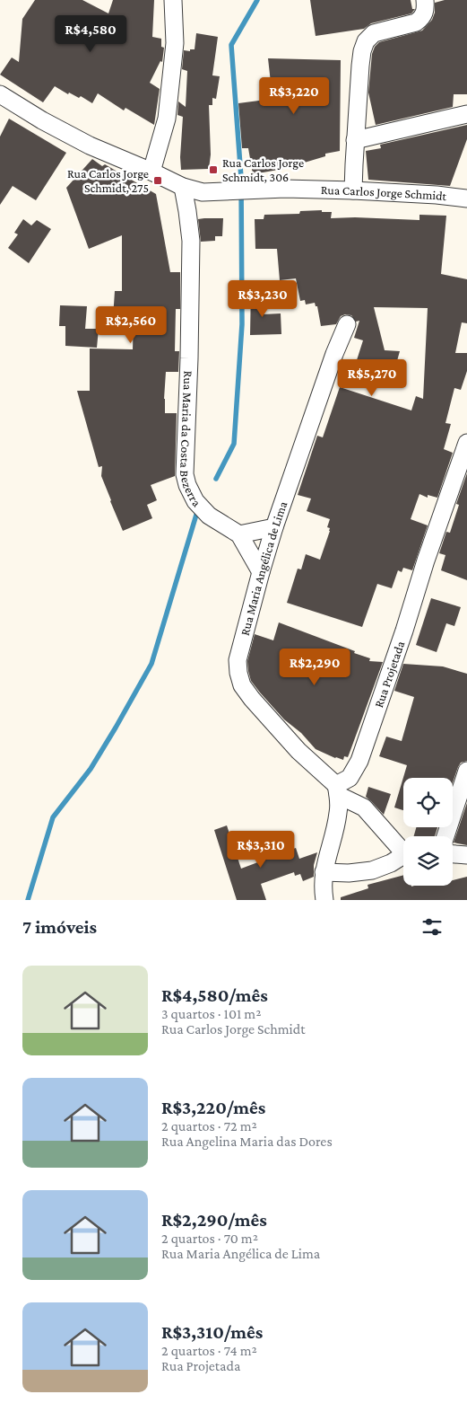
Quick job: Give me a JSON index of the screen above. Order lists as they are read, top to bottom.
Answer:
{
  "streets": {
    "street": [
      "Rua Carlos Jorge Schmidt",
      "Rua Maria da Costa Bezerra",
      "Rua Maria Angélica de Lima",
      "Rua Projetada"
    ]
  },
  "crossings": [
    ["Rua Carlos Jorge Schmidt", "Rua Maria da Costa Bezerra"],
    ["Rua Maria da Costa Bezerra", "Rua Maria Angélica de Lima"],
    ["Rua Maria Angélica de Lima", "Rua Projetada"]
  ],
  "places": {
    "transit": ["Rua Carlos Jorge Schmidt, 306", "Rua Carlos Jorge Schmidt, 275"]
  },
  "page": {
    "price": [
      "R$4,580",
      "R$3,220",
      "R$3,230",
      "R$2,560",
      "R$5,270",
      "R$2,290",
      "R$3,310"
    ],
    "heading": "7 imóveis",
    "list": [
      {
        "name": "R$4,580/mês",
        "note": "3 quartos · 101 m² · Rua Carlos Jorge Schmidt"
      },
      {
        "name": "R$3,220/mês",
        "note": "2 quartos · 72 m² · Rua Angelina Maria das Dores"
      },
      {
        "name": "R$2,290/mês",
        "note": "2 quartos · 70 m² · Rua Maria Angélica de Lima"
      },
      {
        "name": "R$3,310/mês",
        "note": "2 quartos · 74 m² · Rua Projetada"
      }
    ]
  }
}
